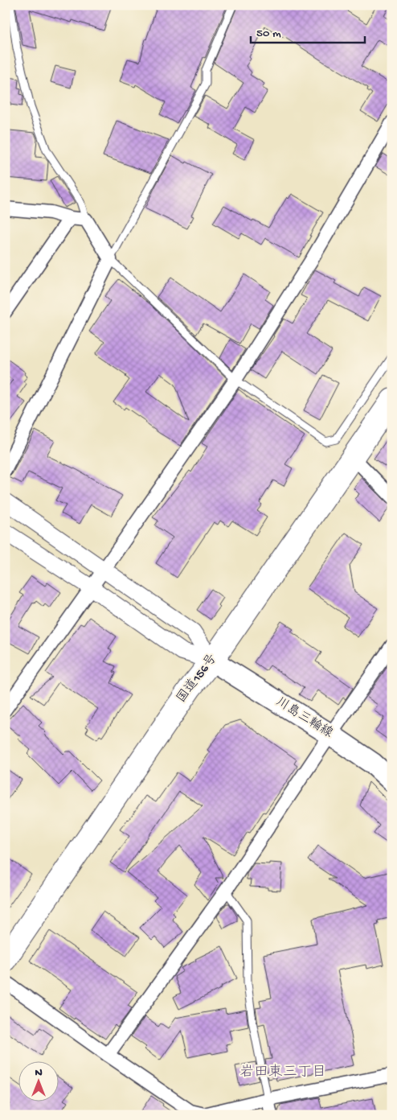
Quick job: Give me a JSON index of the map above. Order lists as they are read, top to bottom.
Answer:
{
  "streets": {
    "highway": ["国道156号"],
    "main road": ["川島三輪線"]
  },
  "crossings": [
    ["国道156号", "川島三輪線"]
  ],
  "districts": ["岩田東三丁目"],
  "scale_bar": "50 m",
  "north": "top"
}
